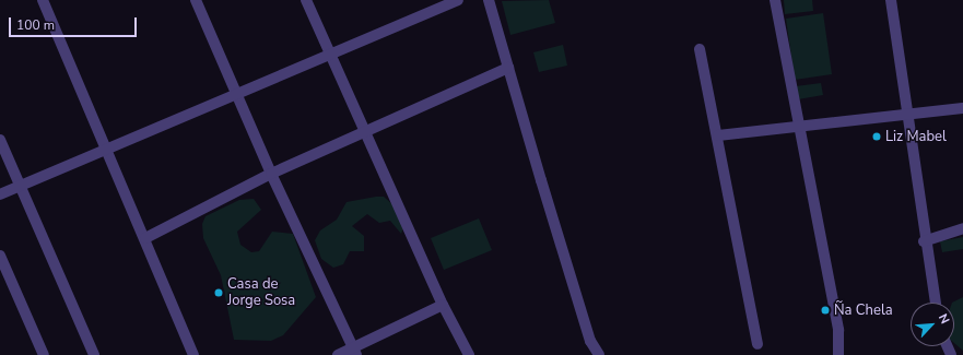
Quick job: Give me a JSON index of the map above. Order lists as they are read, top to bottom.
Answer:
{
  "places": ["Liz Mabel", "Casa de Jorge Sosa", "Ña Chela"],
  "scale_bar": "100 m",
  "north": "top right"
}
